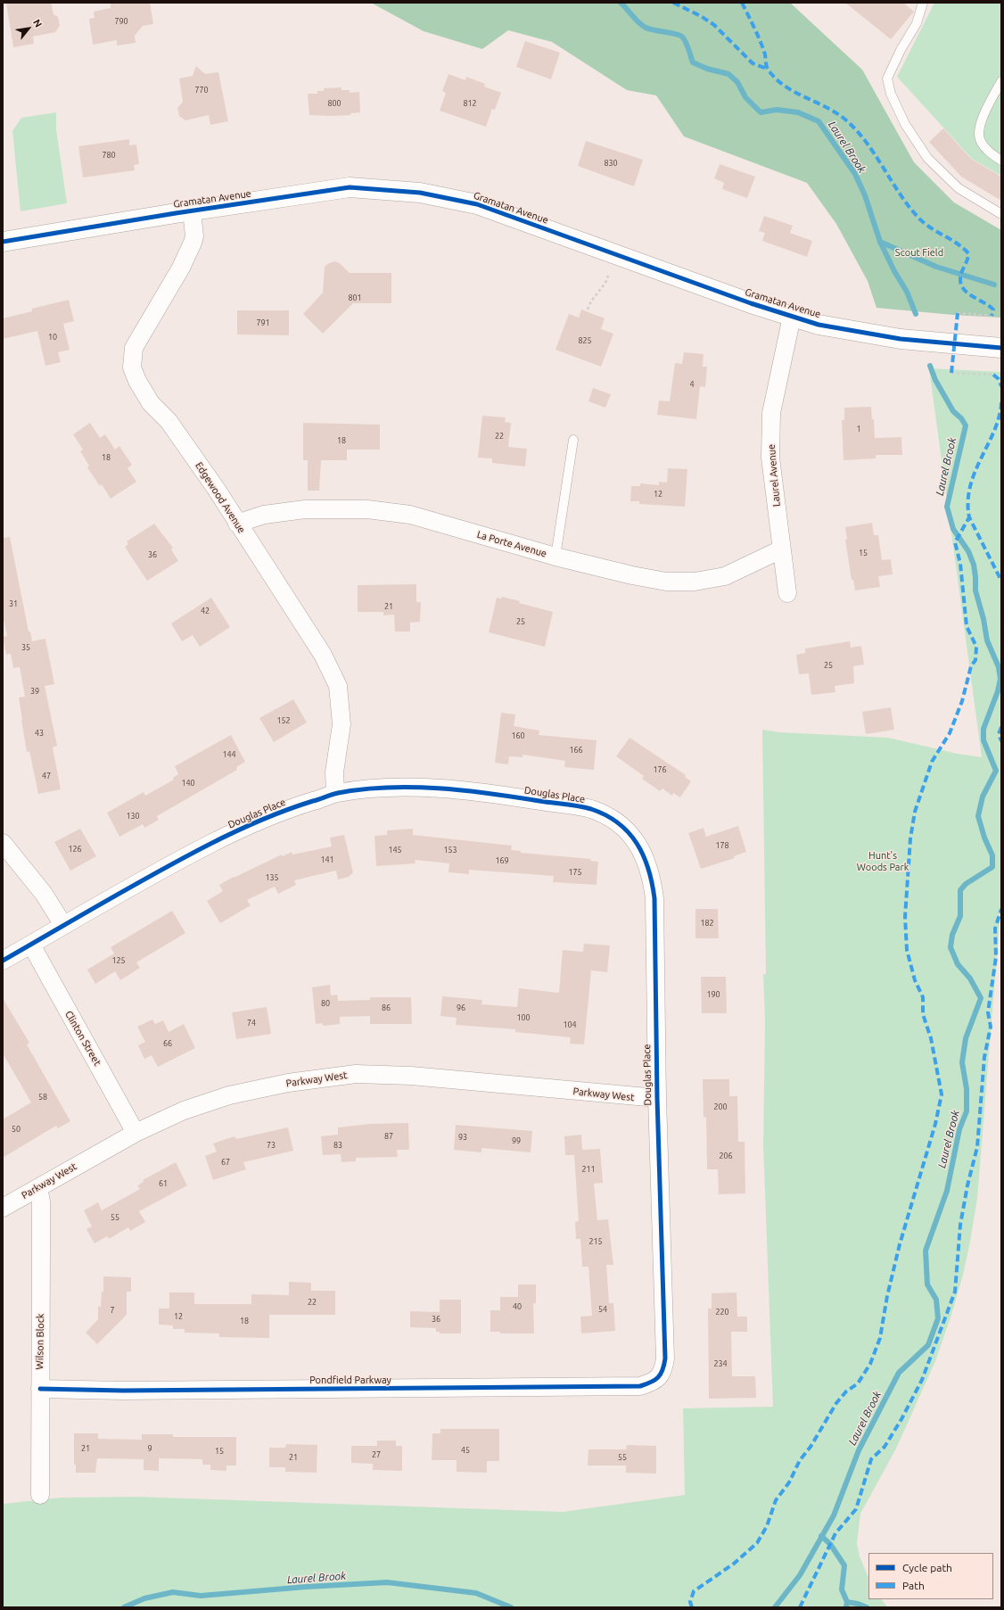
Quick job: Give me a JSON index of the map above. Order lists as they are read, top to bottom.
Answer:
{
  "streets": {
    "street": [
      "Gramatan Avenue",
      "Laurel Avenue",
      "Edgewood Avenue",
      "La Porte Avenue",
      "Douglas Place",
      "Clinton Street",
      "Parkway West",
      "Wilson Block",
      "Pondfield Parkway"
    ]
  },
  "crossings": [
    ["Gramatan Avenue", "Laurel Avenue"],
    ["Gramatan Avenue", "Edgewood Avenue"],
    ["Laurel Avenue", "La Porte Avenue"],
    ["Edgewood Avenue", "La Porte Avenue"],
    ["Edgewood Avenue", "Douglas Place"],
    ["Douglas Place", "Clinton Street"],
    ["Douglas Place", "Parkway West"],
    ["Douglas Place", "Pondfield Parkway"],
    ["Clinton Street", "Parkway West"],
    ["Parkway West", "Wilson Block"],
    ["Wilson Block", "Pondfield Parkway"]
  ],
  "water": ["Laurel Brook"],
  "parks": ["Scout Field", "Hunt's Woods Park"],
  "house_numbers": [
    "790",
    "770",
    "800",
    "812",
    "780",
    "830",
    "801",
    "791",
    "10",
    "825",
    "4",
    "1",
    "22",
    "18",
    "18",
    "12",
    "15",
    "36",
    "31",
    "21",
    "42",
    "25",
    "35",
    "25",
    "39",
    "152",
    "43",
    "160",
    "166",
    "144",
    "176",
    "47",
    "140",
    "130",
    "178",
    "126",
    "145",
    "153",
    "141",
    "169",
    "175",
    "135",
    "182",
    "125",
    "190",
    "80",
    "86",
    "96",
    "100",
    "74",
    "104",
    "66",
    "58",
    "200",
    "50",
    "87",
    "93",
    "99",
    "73",
    "83",
    "206",
    "67",
    "211",
    "61",
    "55",
    "215",
    "22",
    "40",
    "54",
    "7",
    "220",
    "12",
    "36",
    "18",
    "234",
    "21",
    "9",
    "45",
    "15",
    "27",
    "21",
    "55"
  ],
  "legend": ["Cycle path", "Path"],
  "north": "top right"
}
